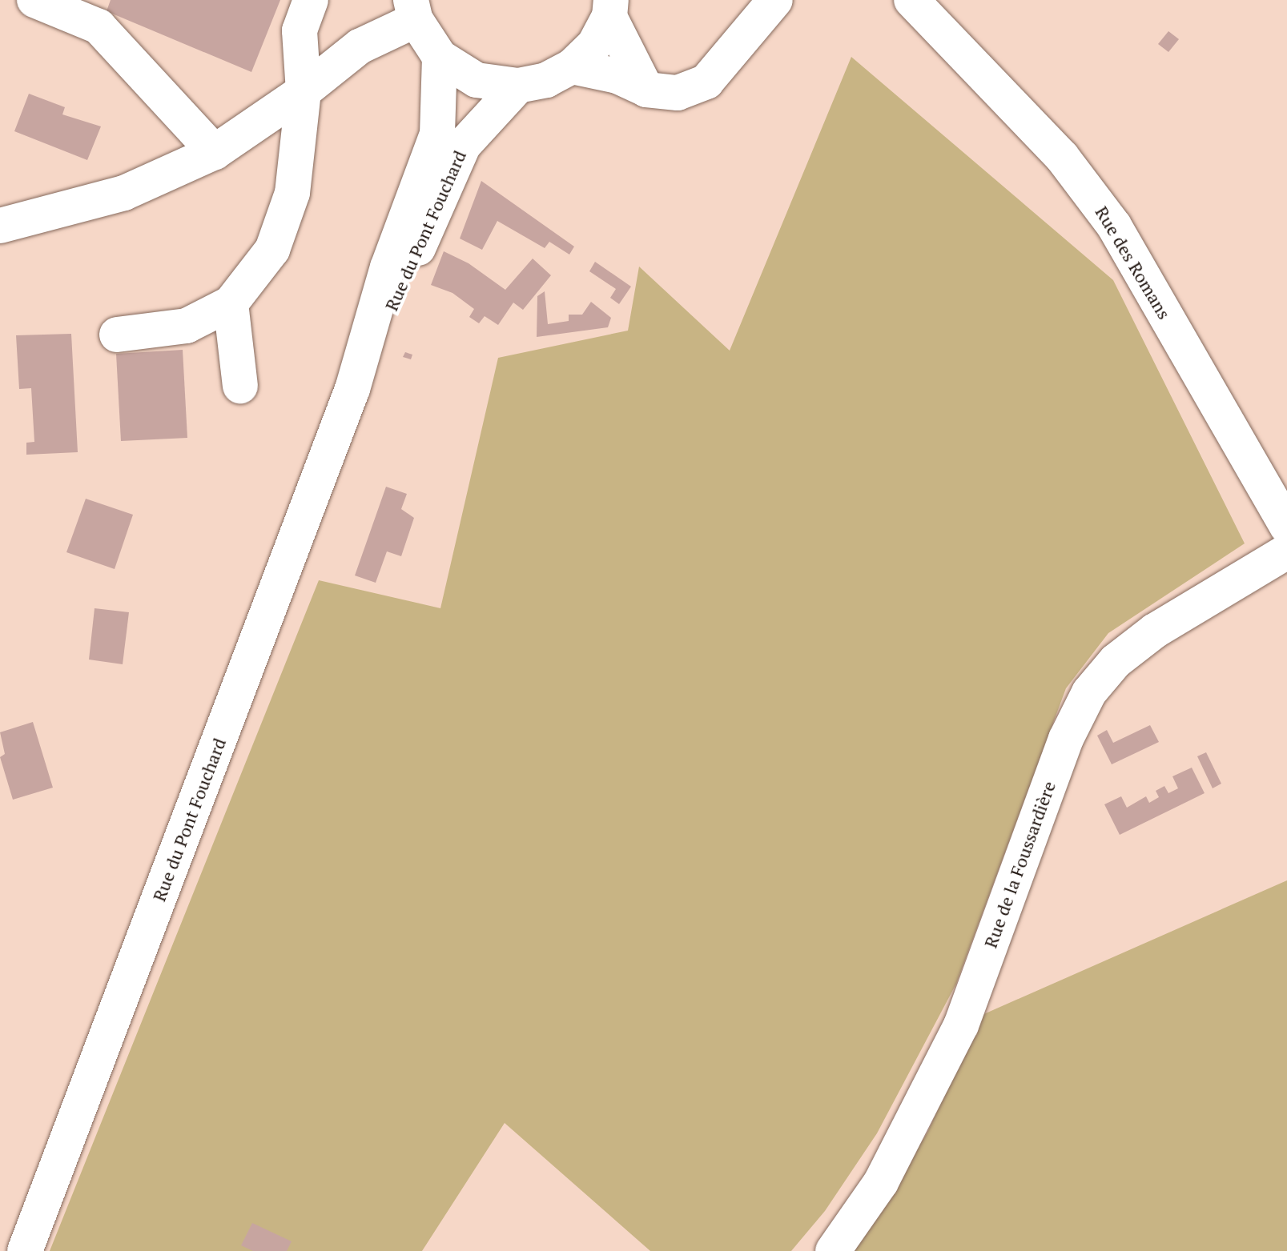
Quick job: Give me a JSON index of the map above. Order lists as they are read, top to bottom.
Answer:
{
  "streets": {
    "main road": ["Rue du Pont Fouchard", "Rue des Romans", "Rue de la Foussardière"]
  }
}
